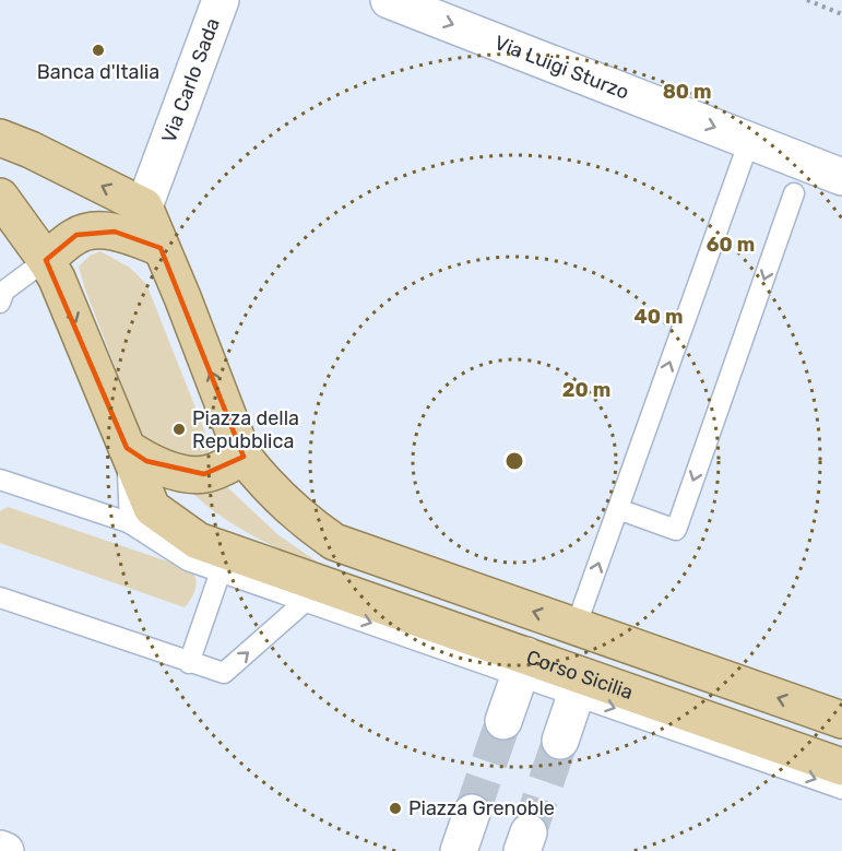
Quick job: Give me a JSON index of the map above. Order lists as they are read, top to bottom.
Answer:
{
  "streets": {
    "main road": ["Corso Sicilia"],
    "street": ["Via Luigi Sturzo", "Via Carlo Sada"]
  },
  "one_way": ["Via Luigi Sturzo"],
  "places": ["Banca d'Italia", "Piazza della Repubblica", "Piazza Grenoble"],
  "rings": [
    "80 m",
    "60 m",
    "40 m",
    "20 m"
  ]
}
